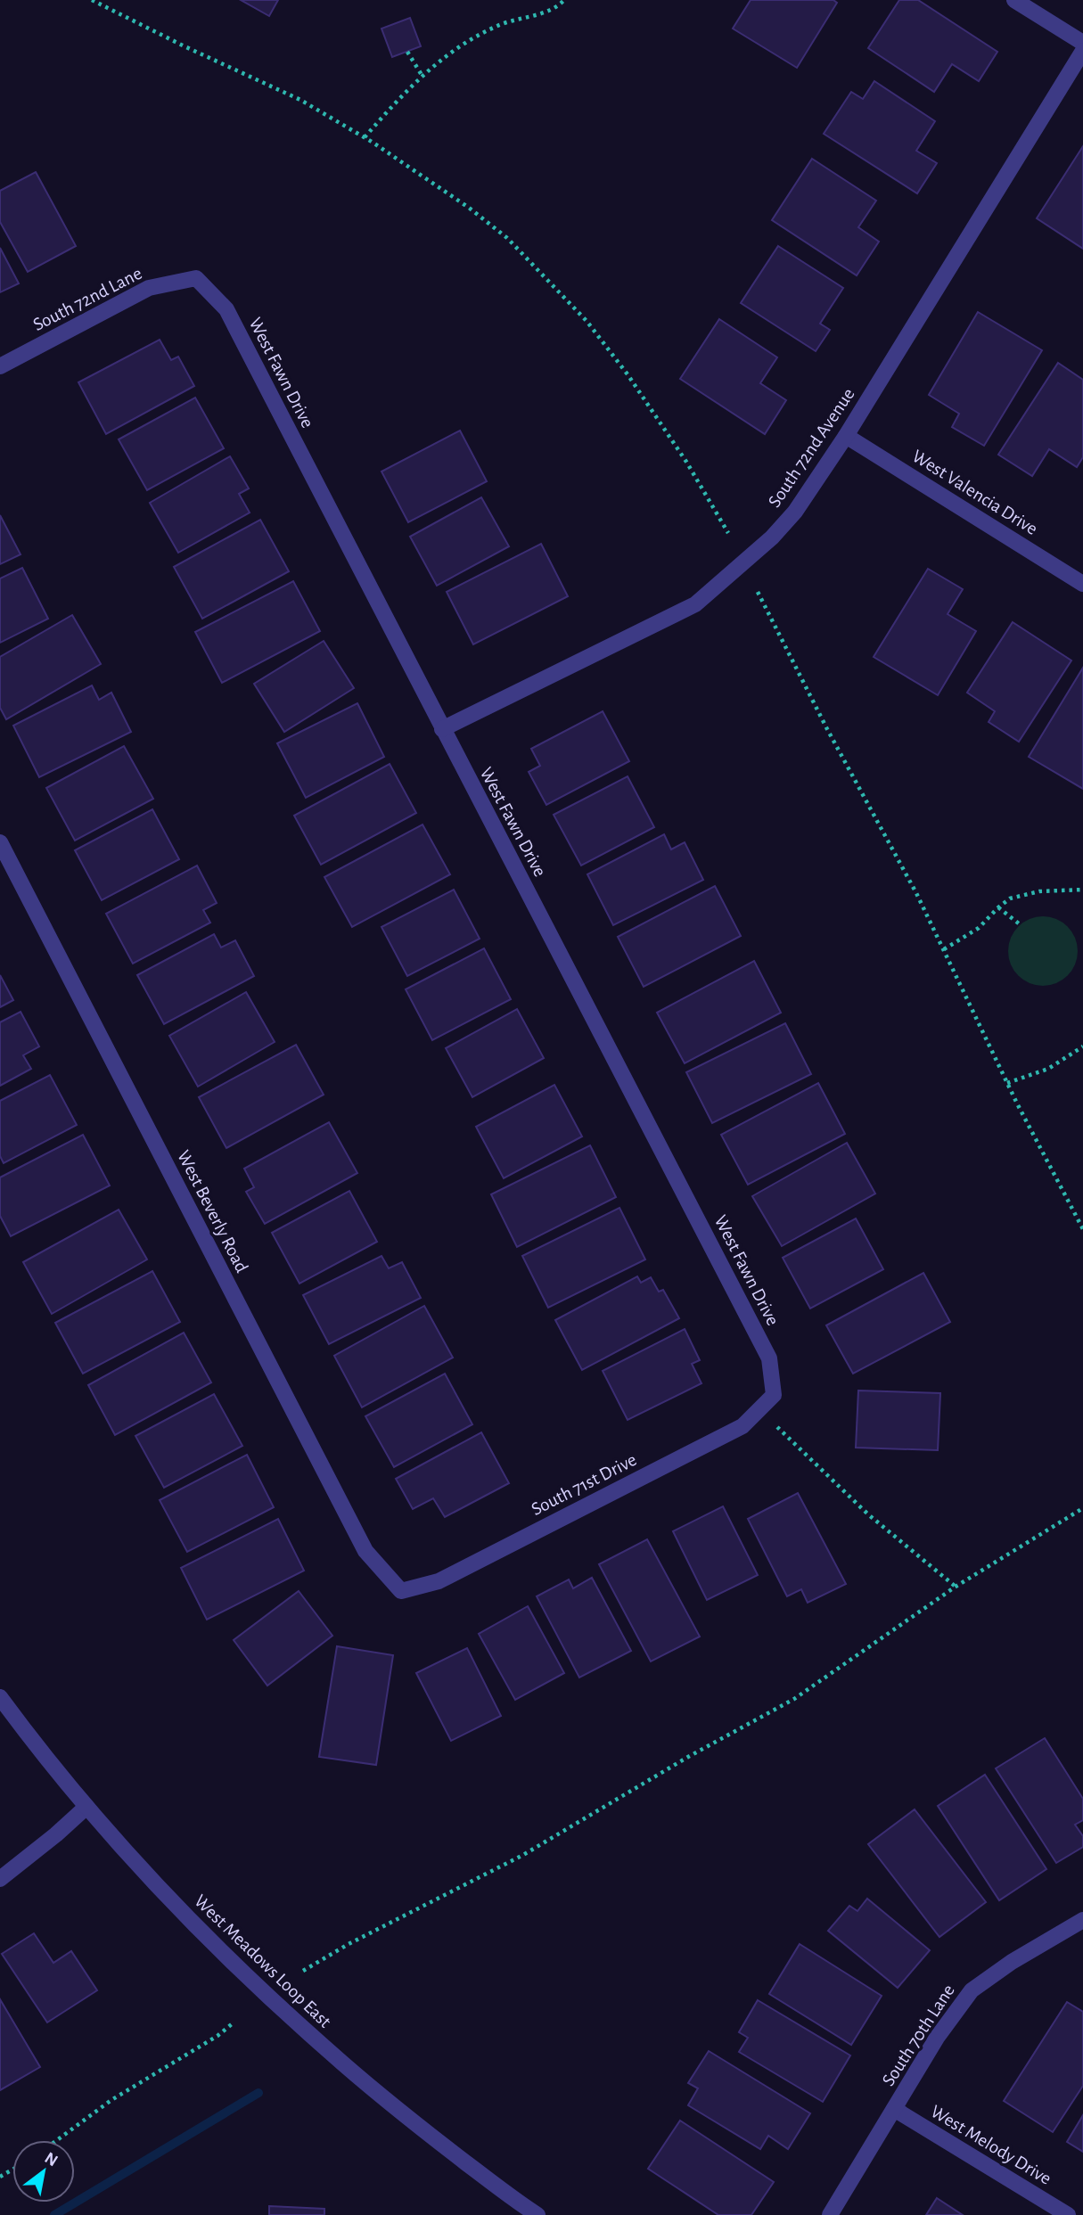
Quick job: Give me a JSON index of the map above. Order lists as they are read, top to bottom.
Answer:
{
  "streets": {
    "street": [
      "South 72nd Lane",
      "West Fawn Drive",
      "South 72nd Avenue",
      "West Valencia Drive",
      "West Beverly Road",
      "South 71st Drive",
      "West Meadows Loop East",
      "South 70th Lane",
      "West Melody Drive"
    ]
  },
  "crossings": [
    ["South 72nd Lane", "West Fawn Drive"],
    ["West Fawn Drive", "South 72nd Avenue"],
    ["West Fawn Drive", "South 71st Drive"],
    ["South 72nd Avenue", "West Valencia Drive"],
    ["West Beverly Road", "South 71st Drive"],
    ["South 70th Lane", "West Melody Drive"]
  ],
  "north": "top right"
}
